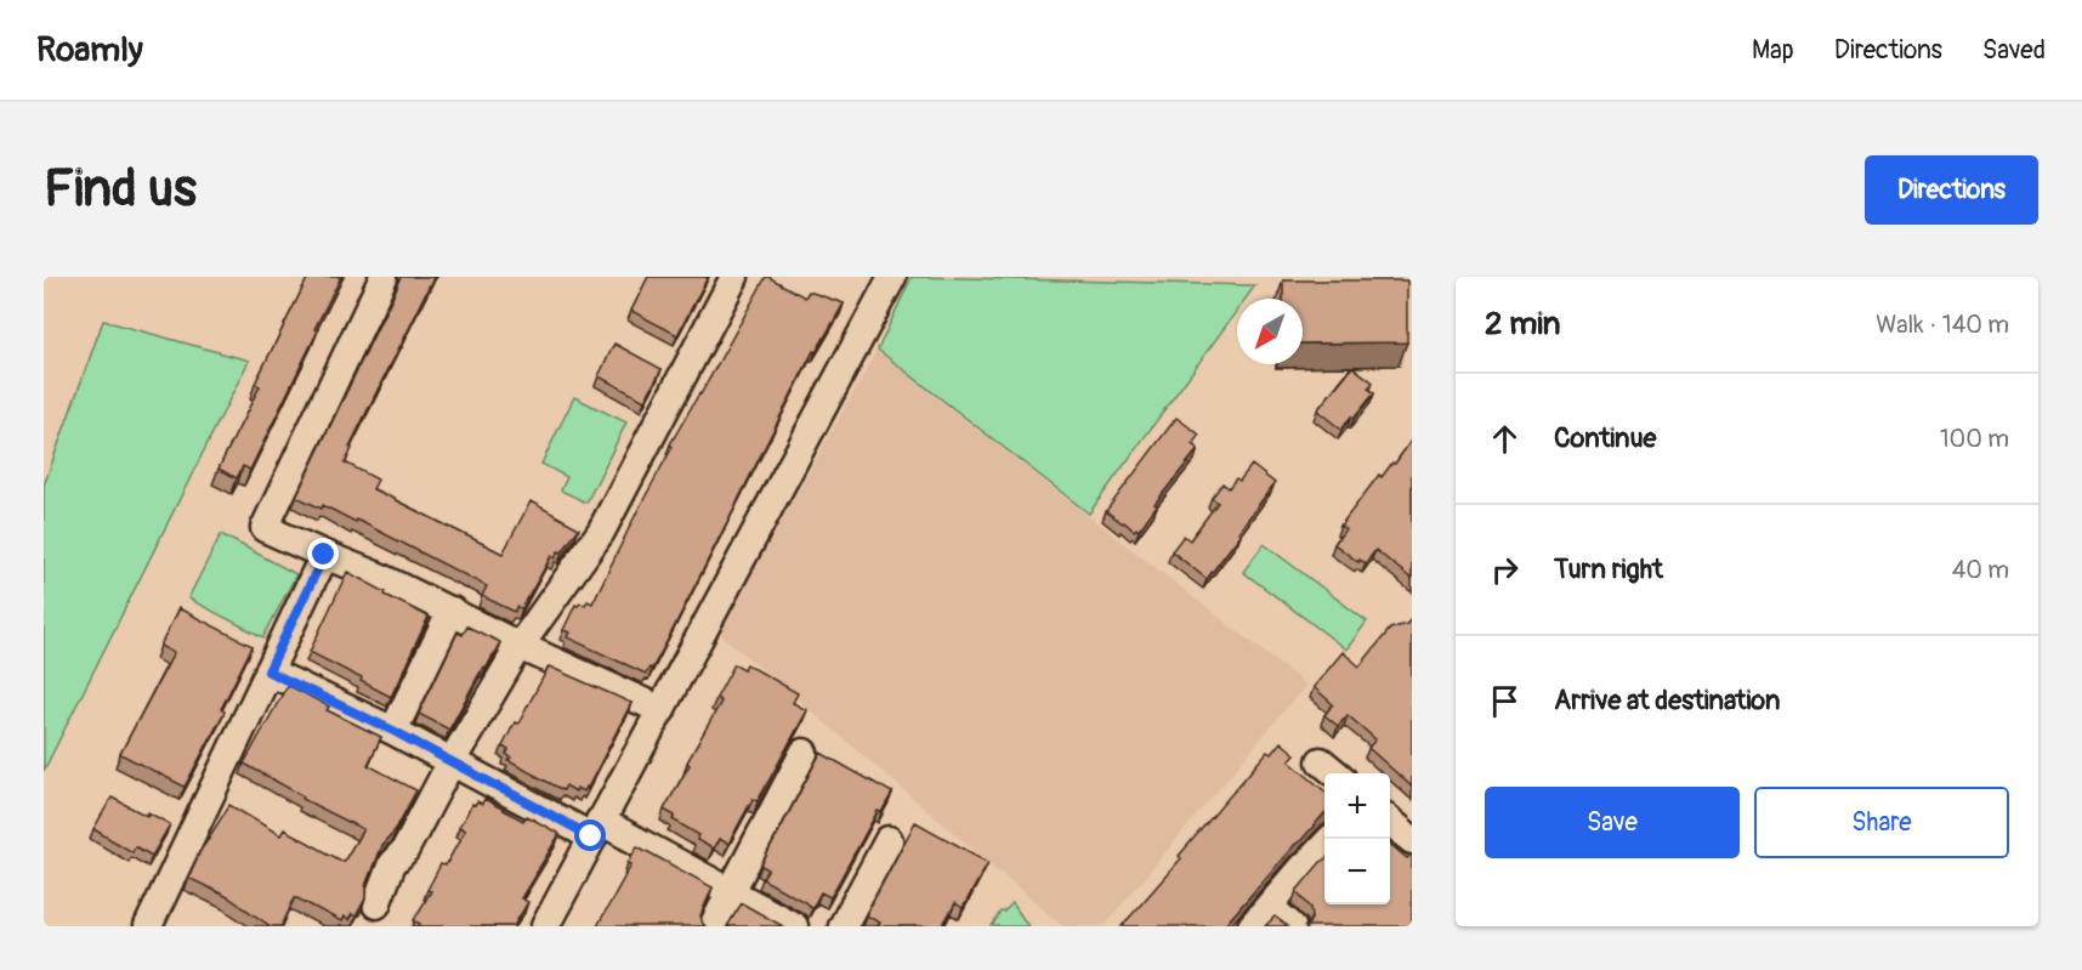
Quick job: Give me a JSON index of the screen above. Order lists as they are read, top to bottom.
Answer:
{
  "north": "bottom left",
  "page": {
    "header": "Roamly",
    "nav": ["Map", "Directions", "Saved"],
    "buttons": [
      "Directions",
      ["Save", "Share"]
    ],
    "title": "Find us",
    "heading": ["2 min", "Walk · 140 m"],
    "list": [
      ["Continue", "100 m"],
      ["Turn right", "40 m"],
      "Arrive at destination"
    ],
    "map_buttons": ["+", "−"]
  }
}
